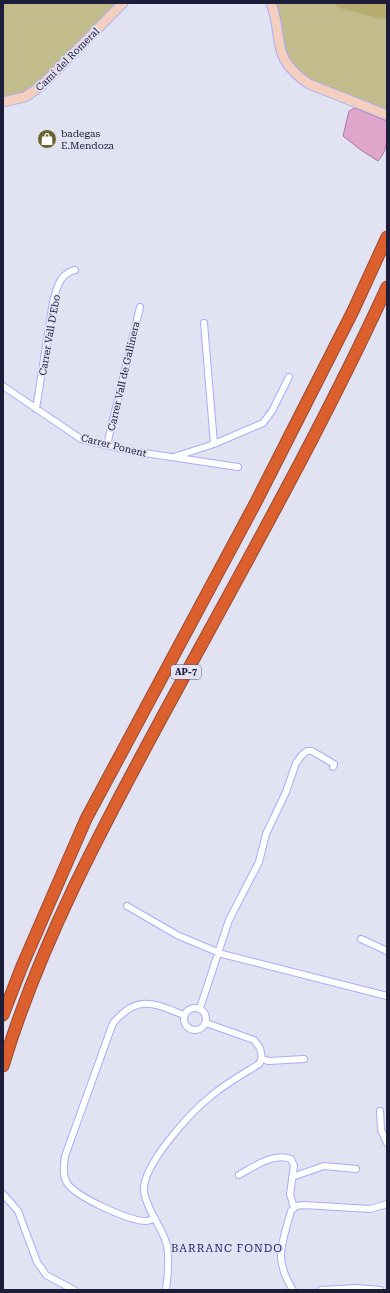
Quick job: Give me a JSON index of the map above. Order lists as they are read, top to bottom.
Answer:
{
  "streets": {
    "highway": ["AP-7"],
    "street": [
      "Camí del Romeral",
      "Carrer Vall D'Ebo",
      "Carrer Vall de Gallinera",
      "Carrer Ponent"
    ]
  },
  "crossings": [
    ["Carrer Vall D'Ebo", "Carrer Ponent"],
    ["Carrer Vall de Gallinera", "Carrer Ponent"]
  ],
  "districts": ["BARRANC FONDO"],
  "places": {
    "shop": ["badegas E.Mendoza"]
  }
}
